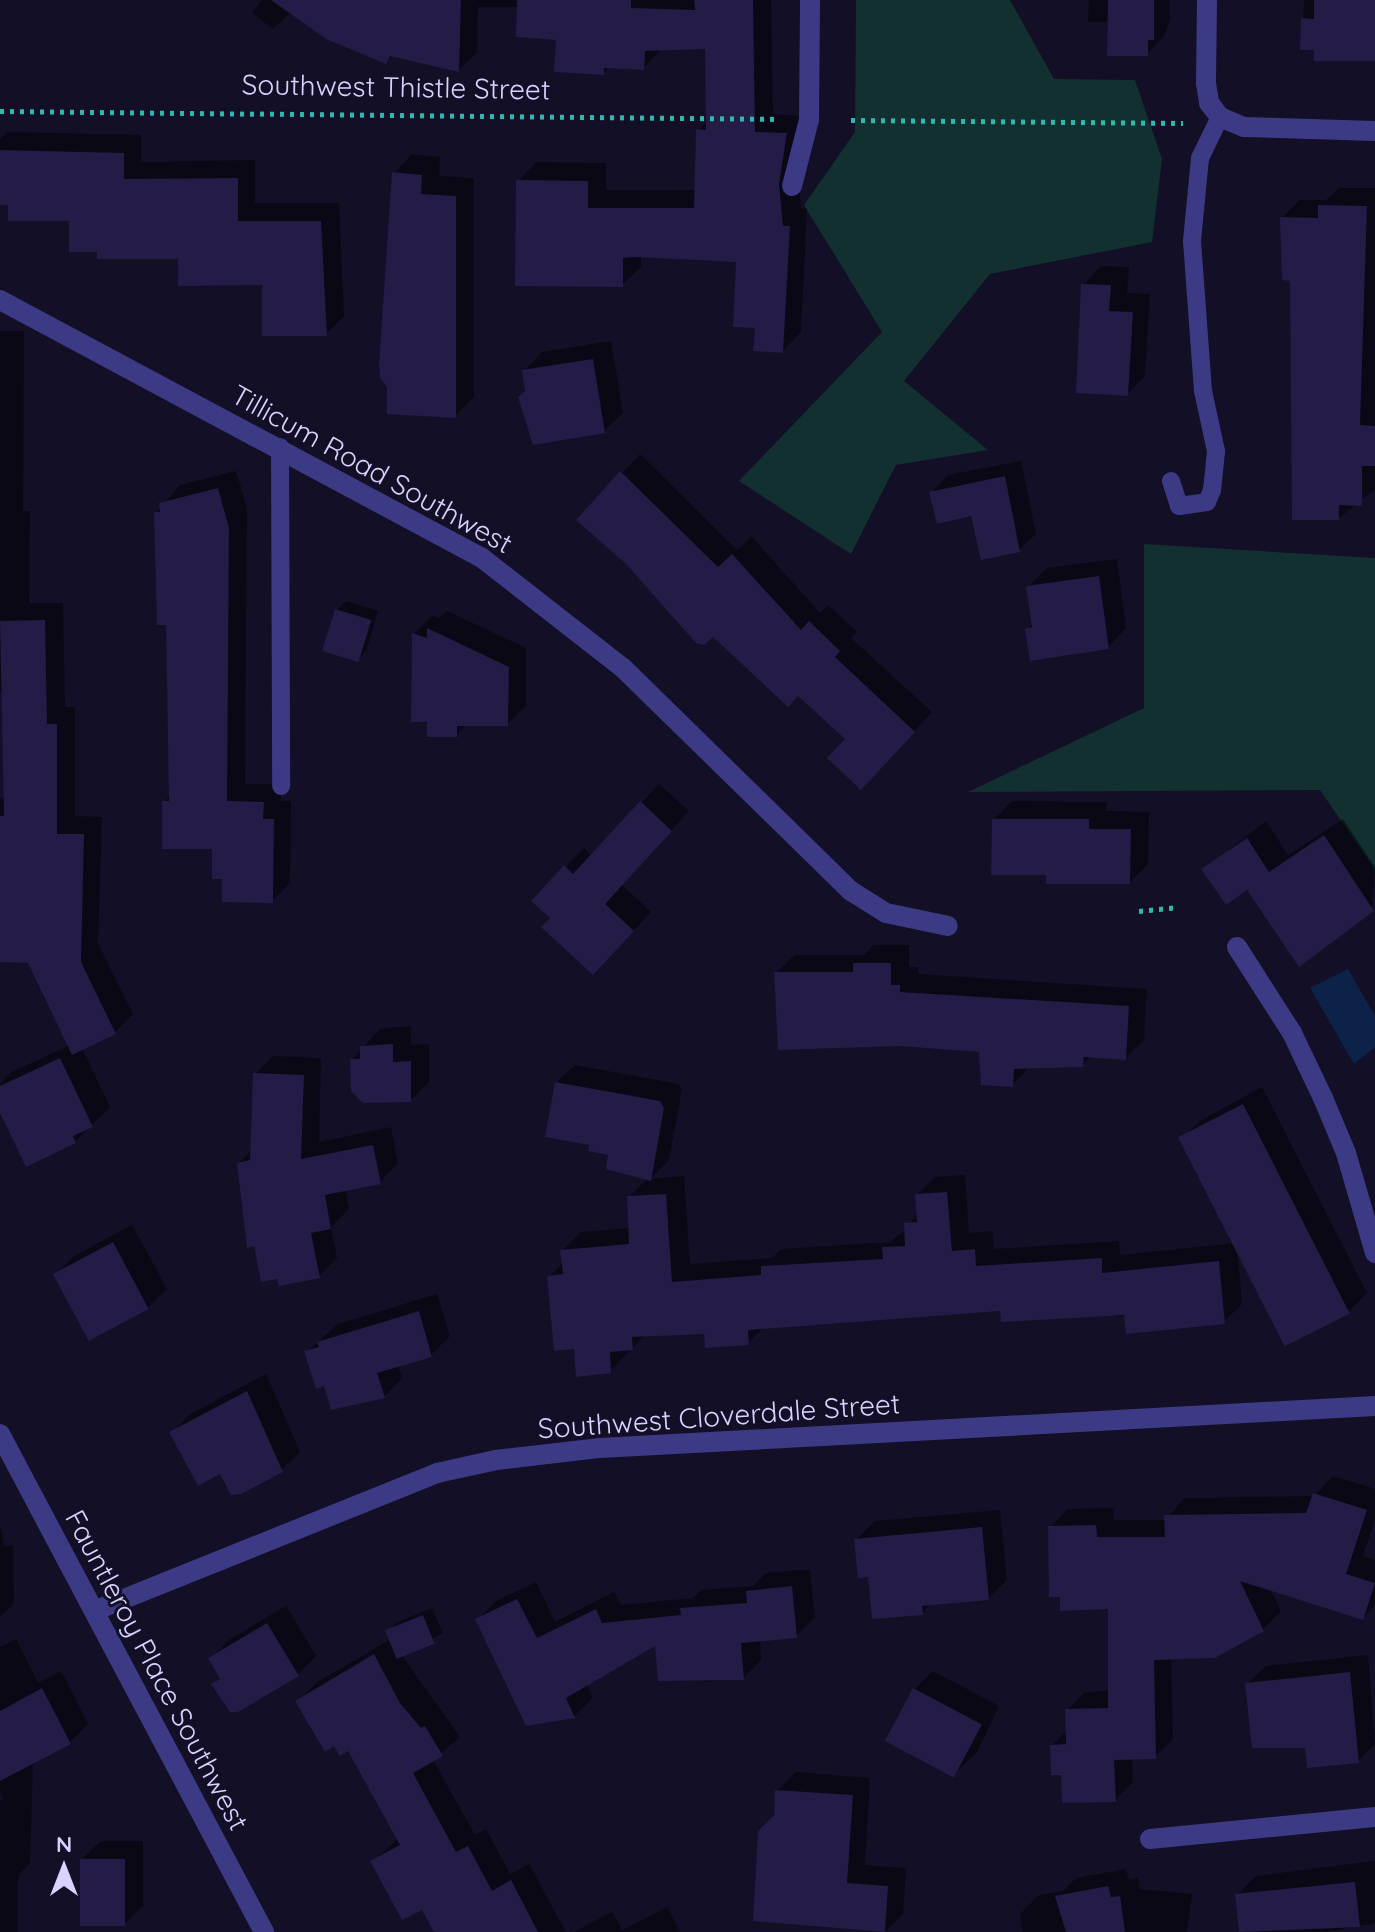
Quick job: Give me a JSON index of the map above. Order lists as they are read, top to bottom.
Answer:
{
  "streets": {
    "street": ["Tillicum Road Southwest", "Southwest Cloverdale Street", "Fauntleroy Place Southwest"],
    "path": ["Southwest Thistle Street"]
  },
  "crossings": [
    ["Southwest Cloverdale Street", "Fauntleroy Place Southwest"]
  ],
  "north": "top"
}
